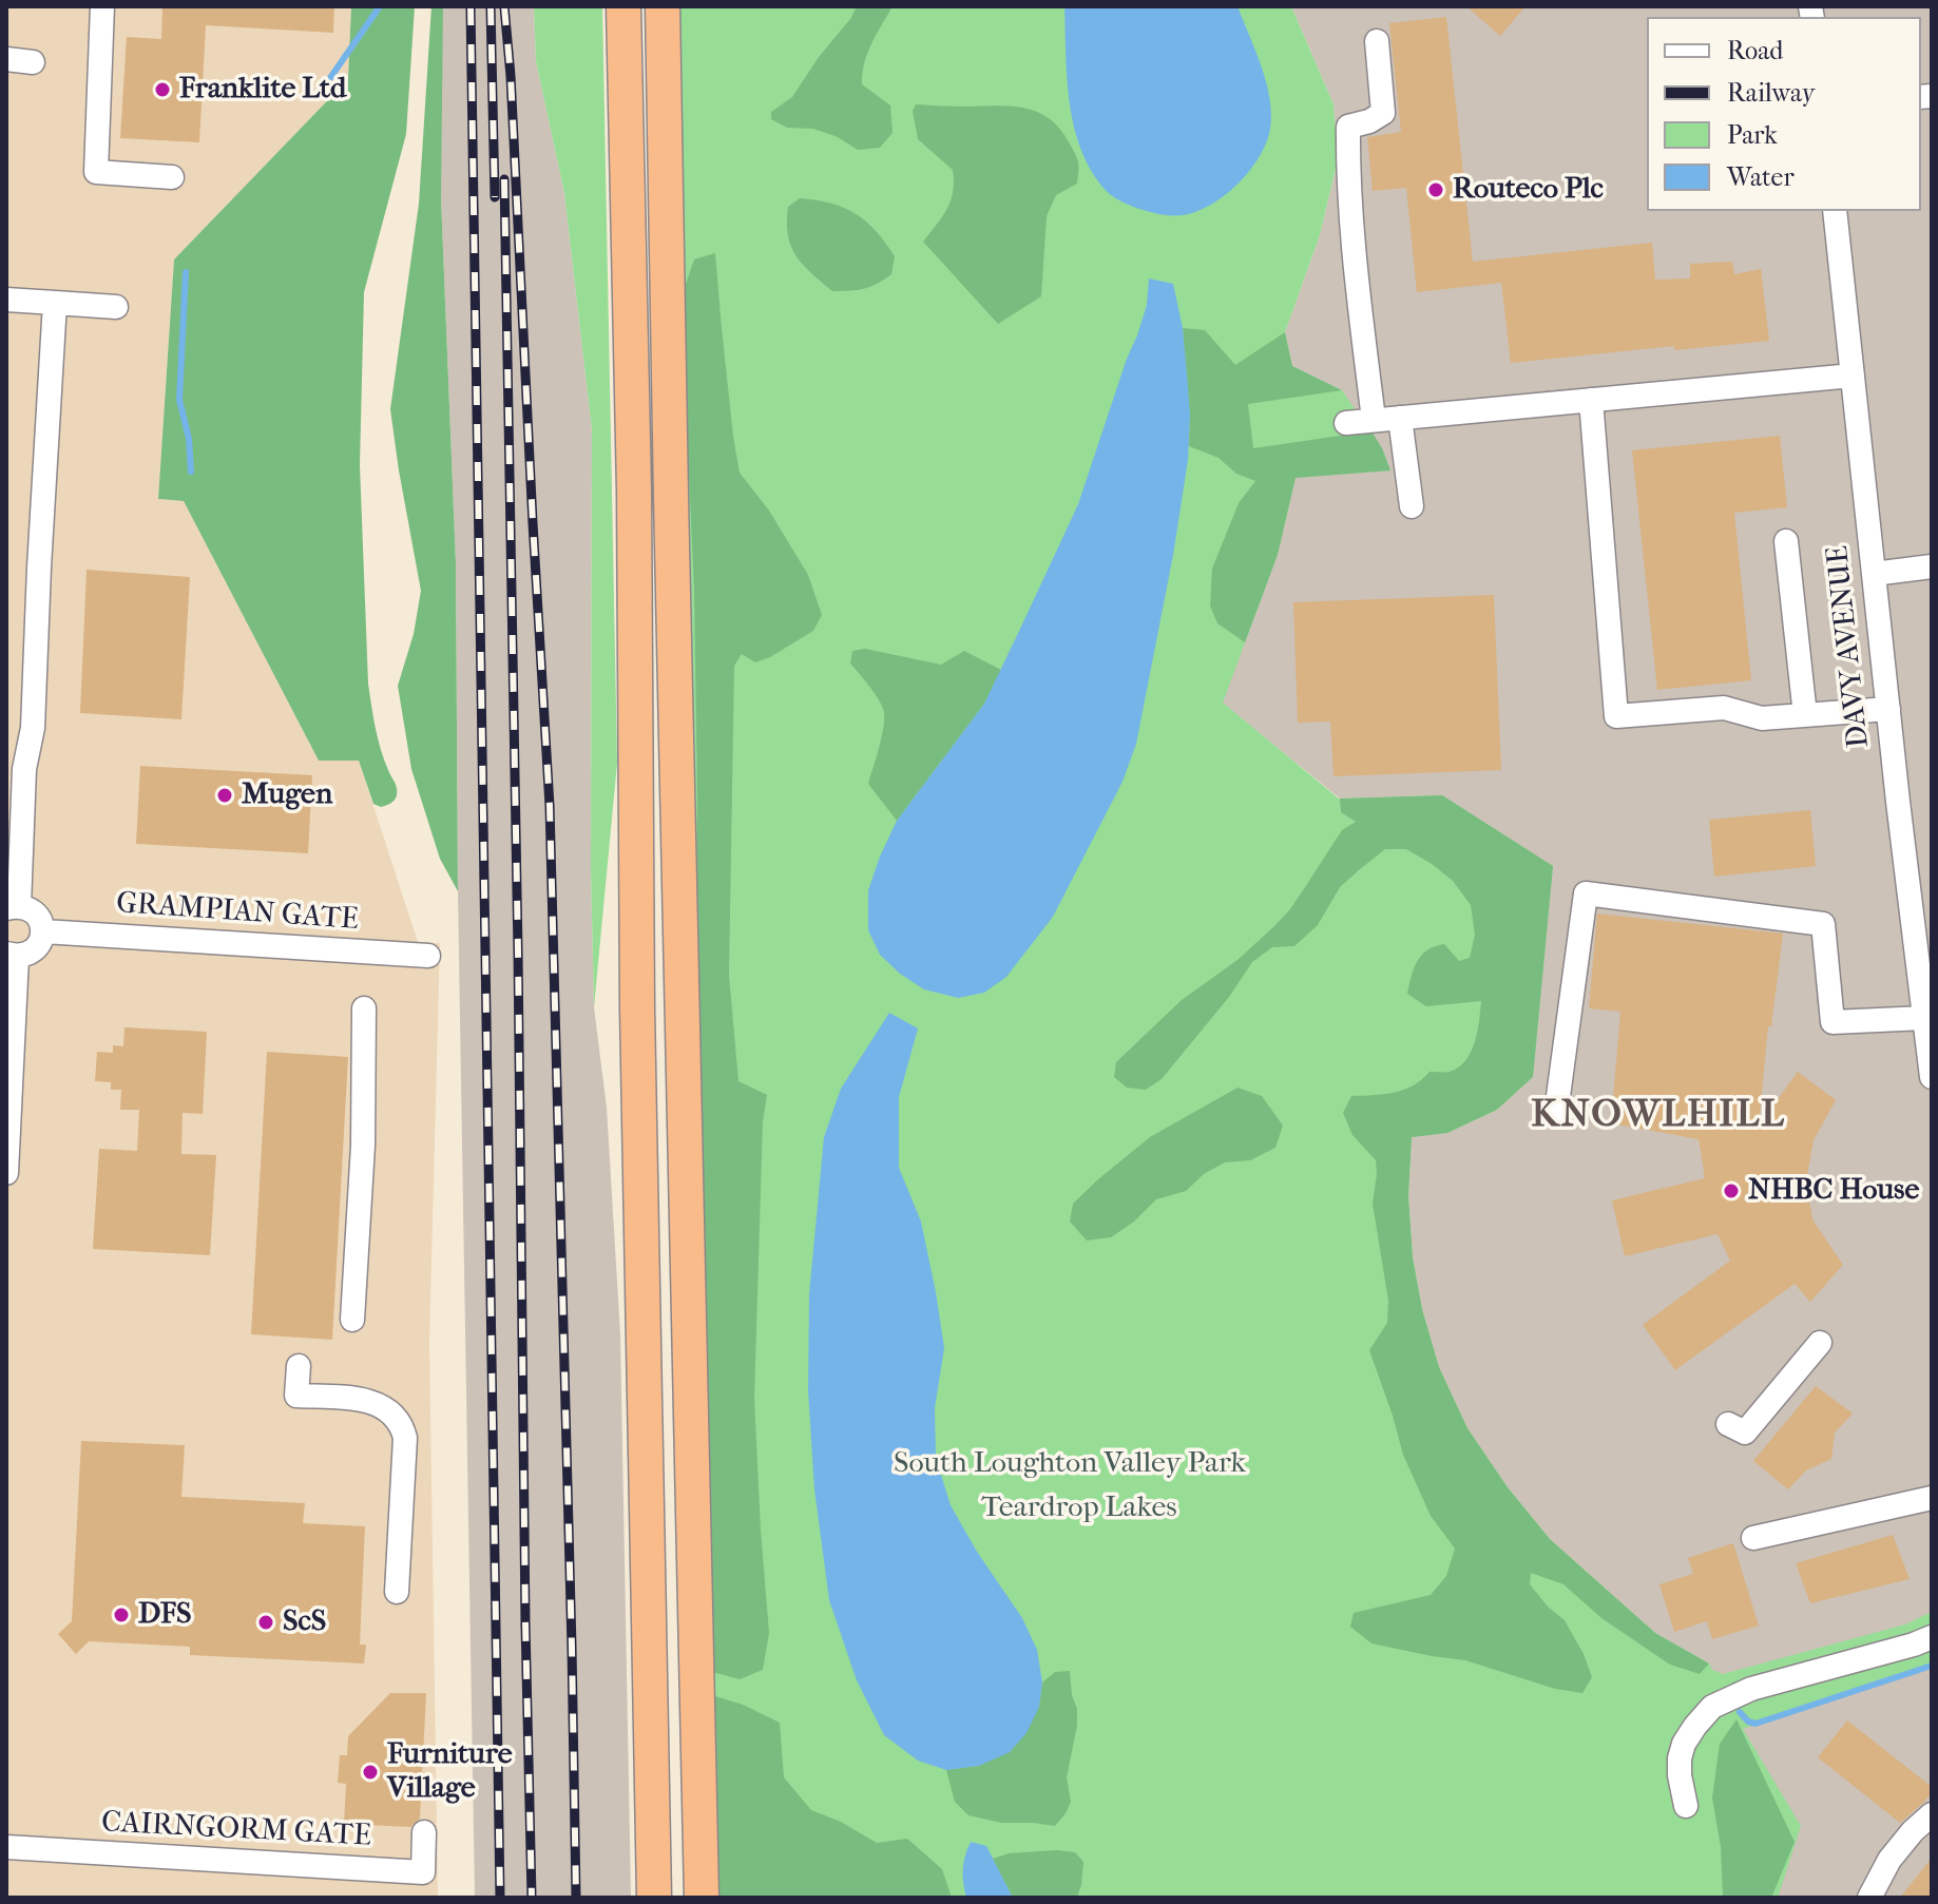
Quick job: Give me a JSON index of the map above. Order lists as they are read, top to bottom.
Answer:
{
  "streets": {
    "street": ["DAVY AVENUE", "GRAMPIAN GATE", "CAIRNGORM GATE"]
  },
  "districts": ["KNOWLHILL"],
  "parks": ["South Loughton Valley Park", "Teardrop Lakes"],
  "places": [
    "Franklite Ltd",
    "Routeco Plc",
    "Mugen",
    "NHBC House",
    "DFS",
    "ScS",
    "Furniture Village"
  ],
  "legend": [
    "Road",
    "Railway",
    "Park",
    "Water"
  ]
}
